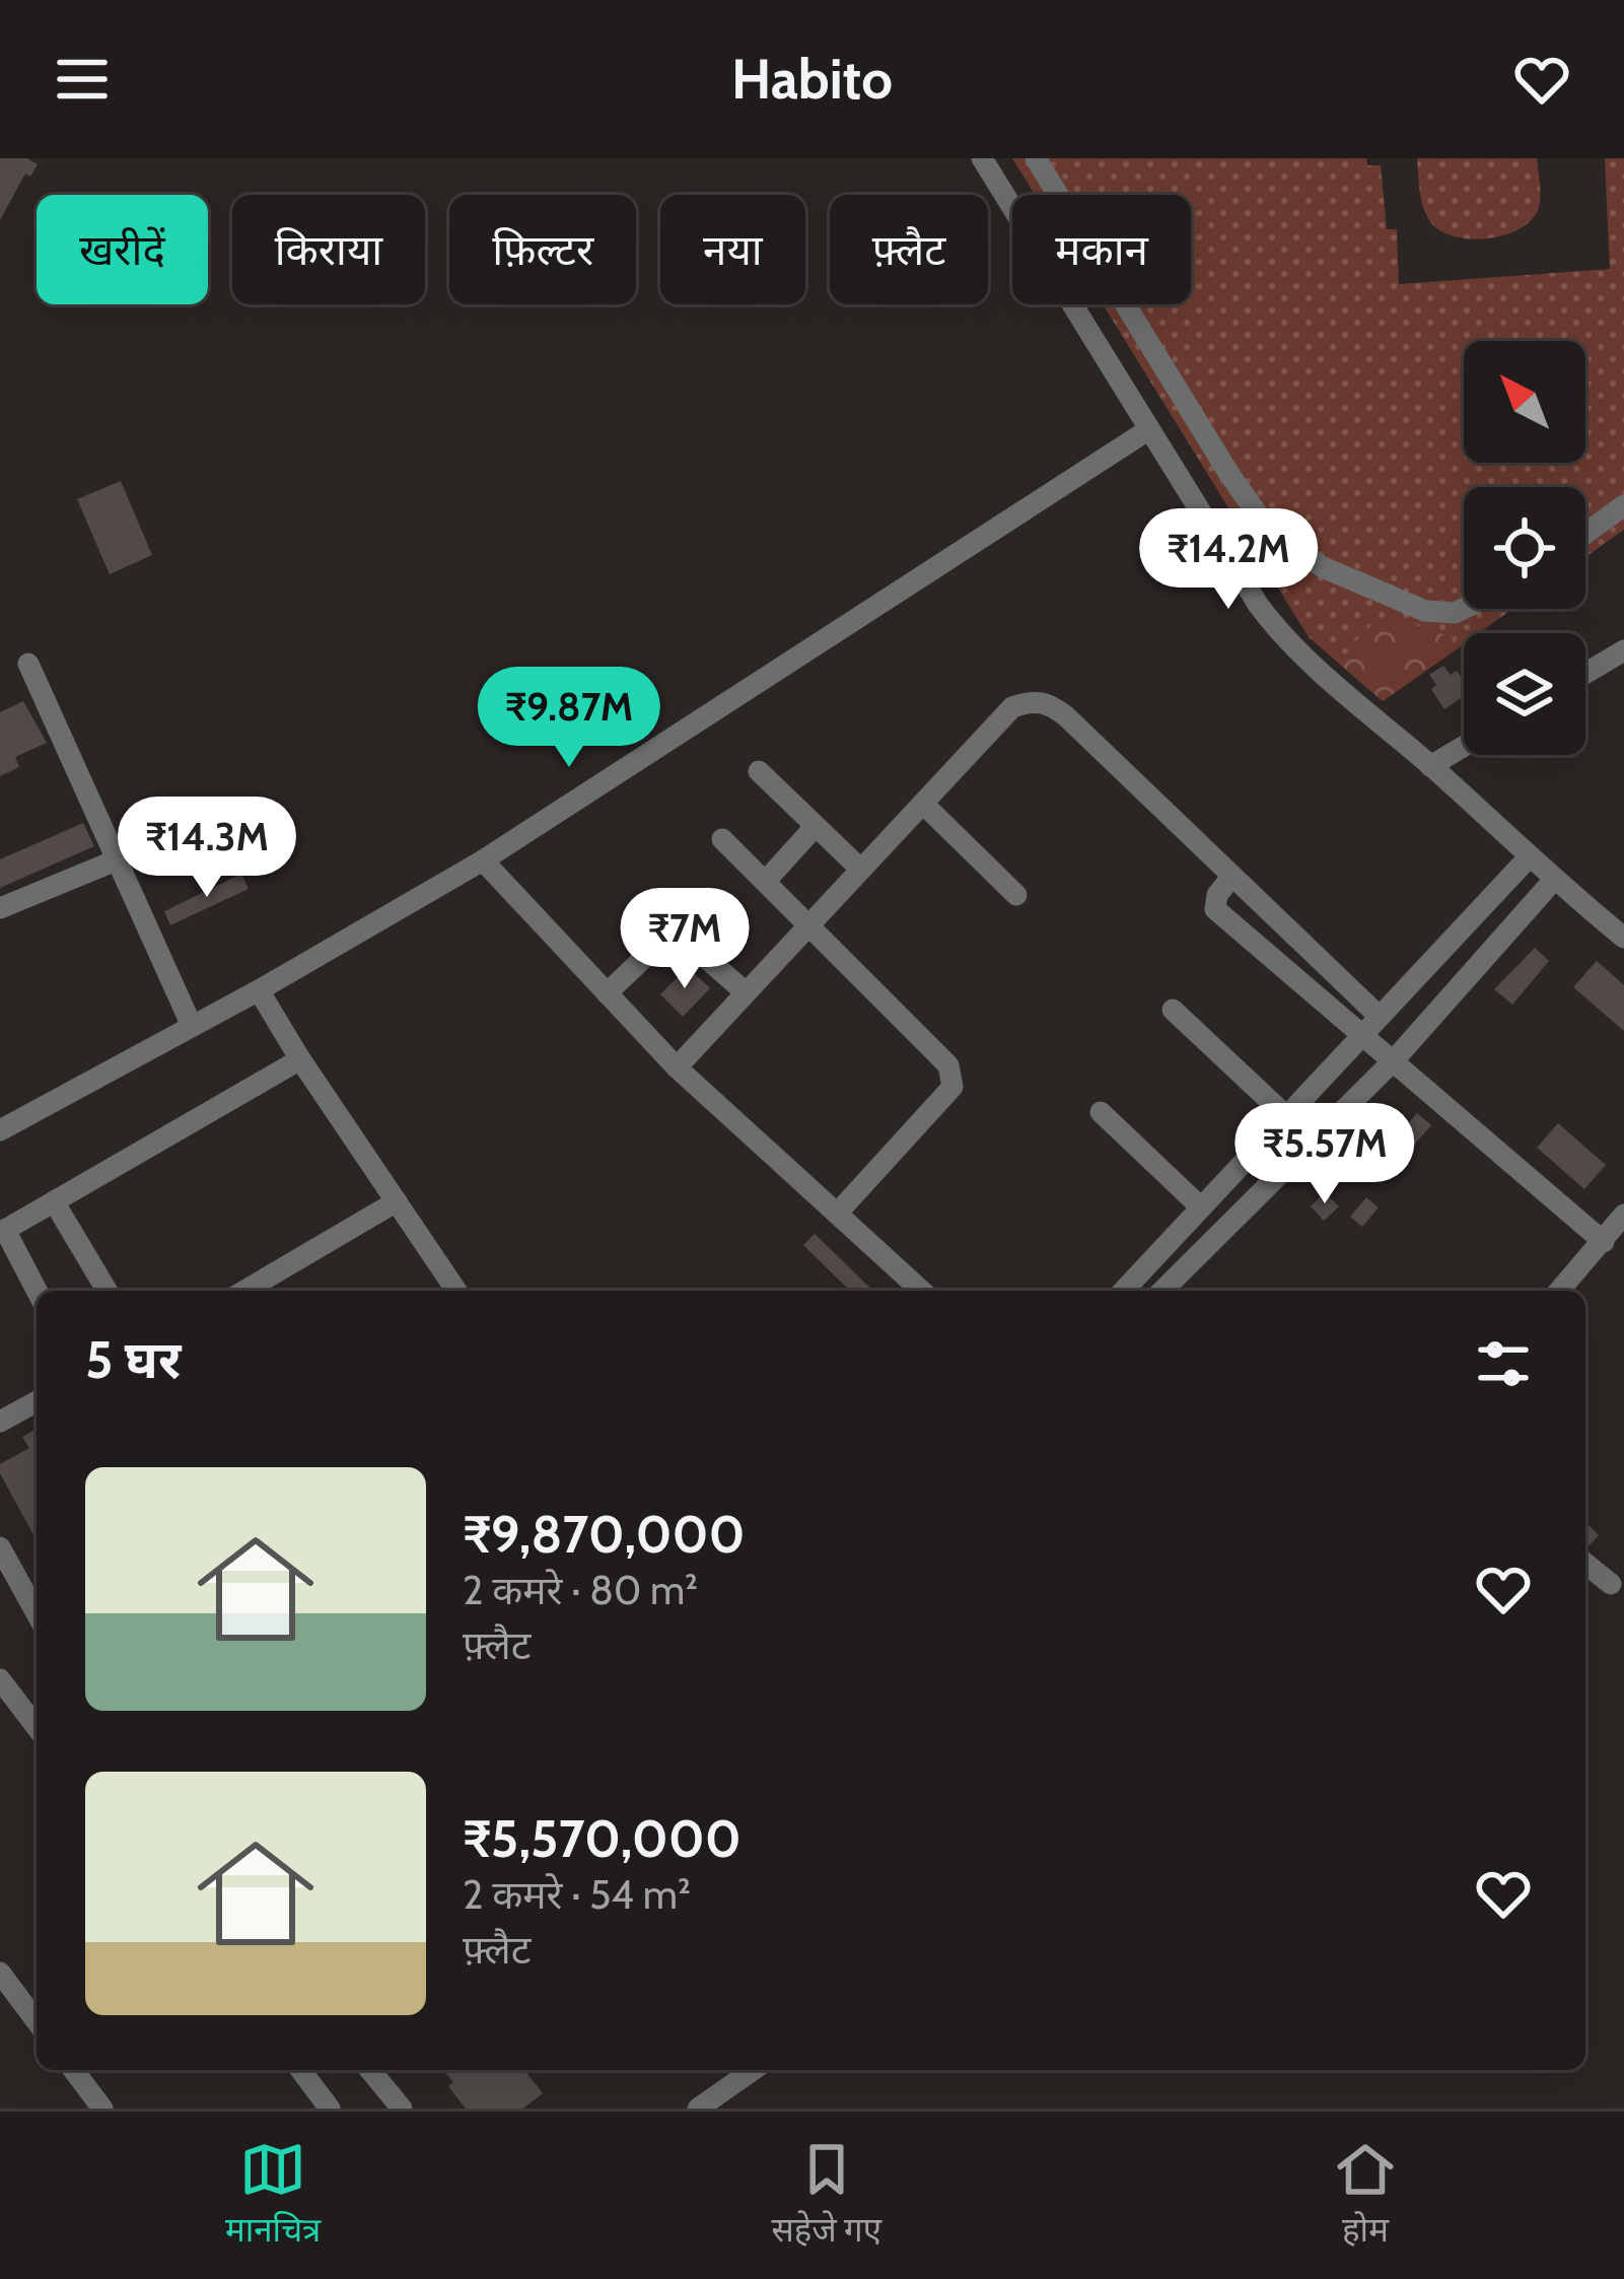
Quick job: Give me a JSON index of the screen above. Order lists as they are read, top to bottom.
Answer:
{
  "north": "top left",
  "page": {
    "header": "Habito",
    "chip": [
      "खरीदें",
      "किराया",
      "फ़िल्टर",
      "नया",
      "फ़्लैट",
      "मकान"
    ],
    "price": [
      "₹14.2M",
      "₹9.87M",
      "₹14.3M",
      "₹7M",
      "₹5.57M"
    ],
    "heading": "5 घर",
    "list": [
      {
        "name": "₹9,870,000",
        "note": "2 कमरे · 80 m² · फ़्लैट"
      },
      {
        "name": "₹5,570,000",
        "note": "2 कमरे · 54 m² · फ़्लैट"
      }
    ],
    "tabs": ["मानचित्र", "सहेजे गए", "होम"]
  }
}
